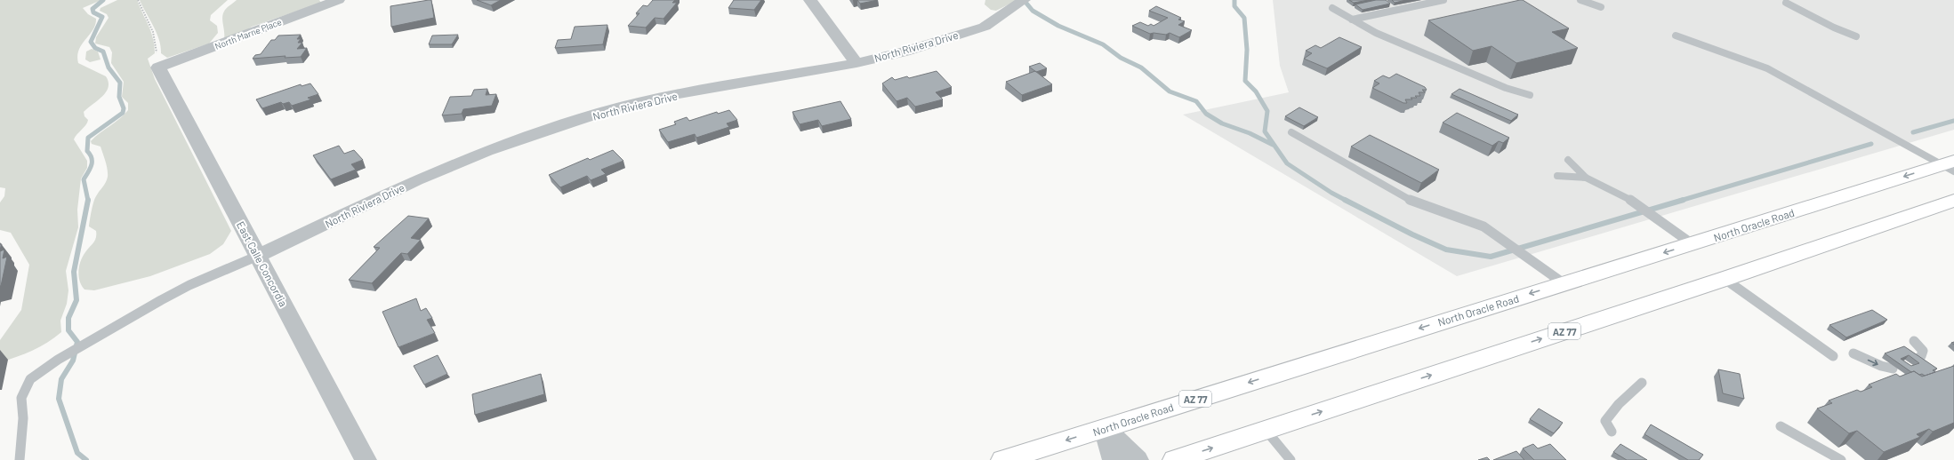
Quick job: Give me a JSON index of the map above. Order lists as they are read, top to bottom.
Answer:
{
  "streets": {
    "highway": ["North Oracle Road", "AZ 77"],
    "street": ["North Marne Place", "North Riviera Drive", "East Calle Concordia"]
  },
  "crossings": [
    ["North Marne Place", "East Calle Concordia"],
    ["North Riviera Drive", "East Calle Concordia"]
  ]
}
